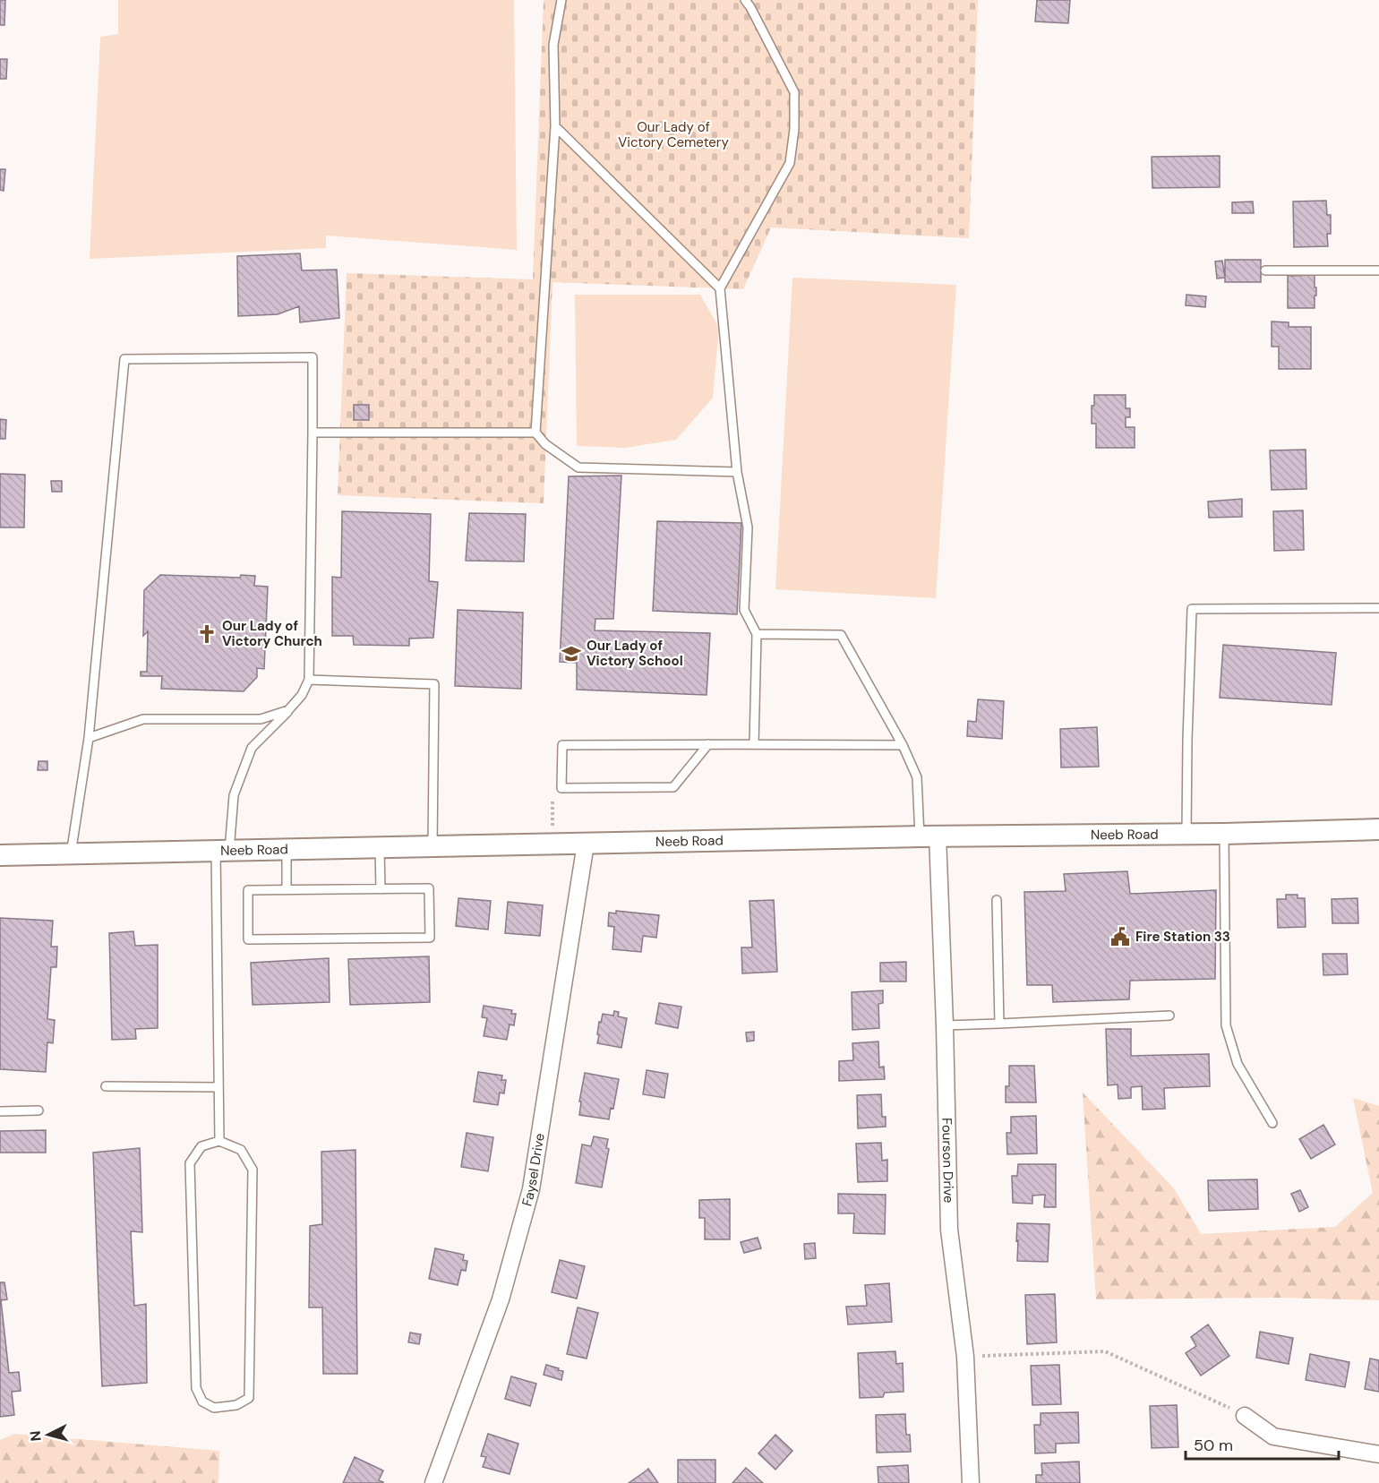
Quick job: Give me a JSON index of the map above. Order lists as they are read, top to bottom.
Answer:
{
  "streets": {
    "street": ["Neeb Road", "Fourson Drive", "Faysel Drive"]
  },
  "crossings": [
    ["Neeb Road", "Fourson Drive"],
    ["Neeb Road", "Faysel Drive"]
  ],
  "parks": ["Our Lady of Victory Cemetery"],
  "places": {
    "church": ["Our Lady of Victory Church"],
    "school or university": ["Our Lady of Victory School"],
    "public building": ["Fire Station 33"]
  },
  "scale_bar": "50 m",
  "north": "left"
}
